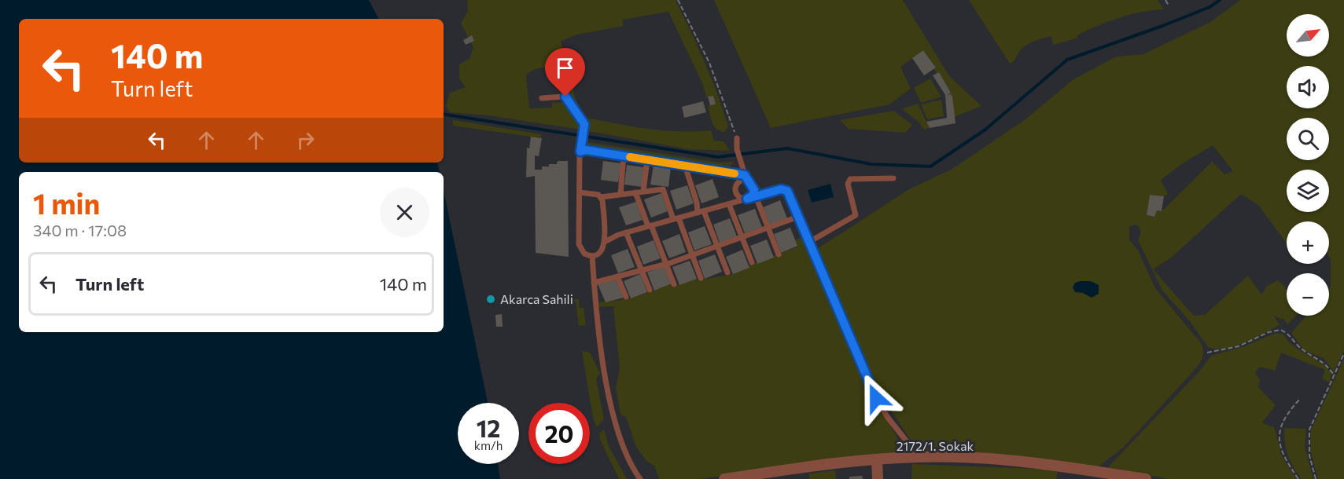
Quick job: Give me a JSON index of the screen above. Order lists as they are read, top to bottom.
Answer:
{
  "streets": {
    "street": ["2172/1. Sokak"]
  },
  "places": ["Akarca Sahili"],
  "north": "top right",
  "page": {
    "map_buttons": ["+", "−"],
    "turn": ["140 m", "Turn left"],
    "heading": ["1 min", "340 m · 17:08"],
    "list": [
      {
        "name": "Turn left",
        "value": "140 m"
      }
    ],
    "speed": "12 km/h",
    "limit": "20"
  }
}
